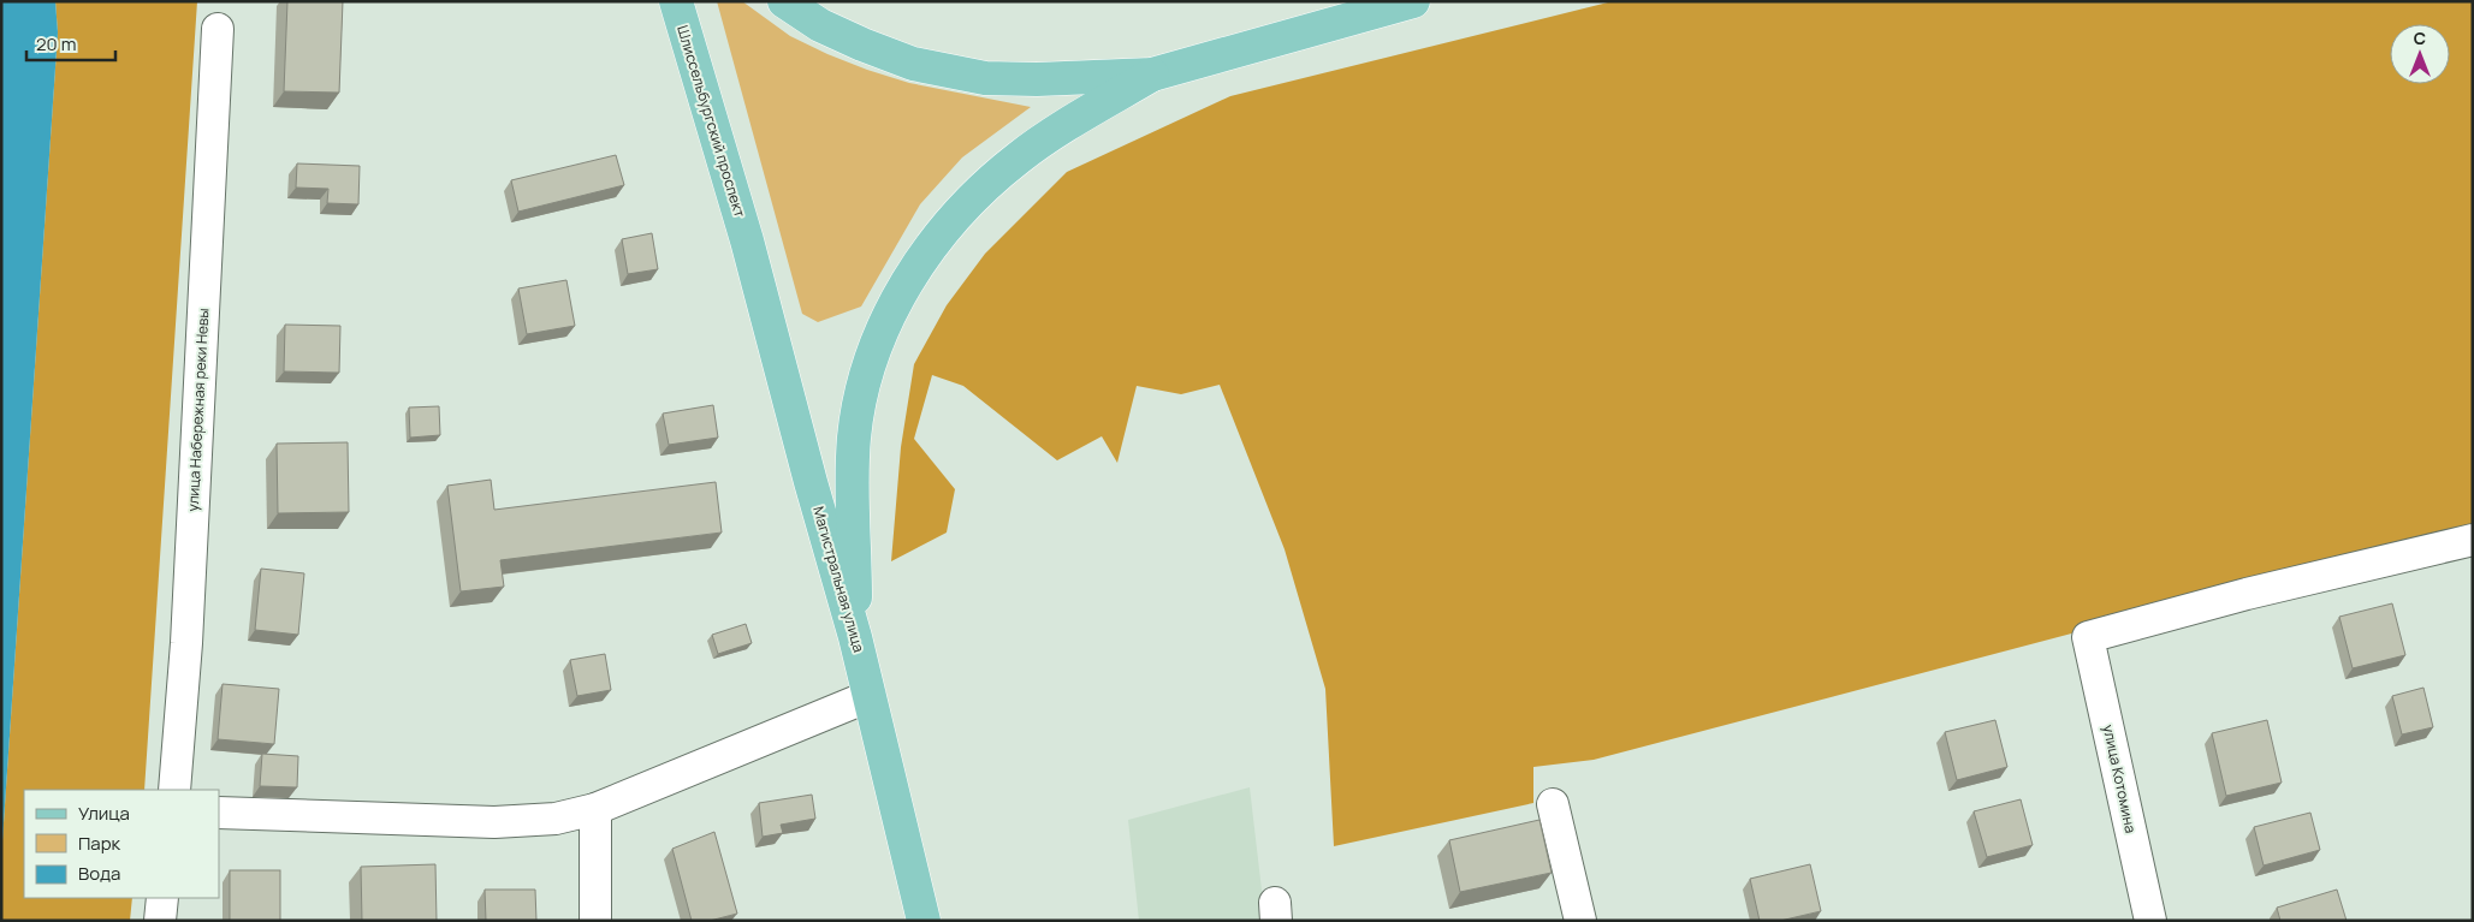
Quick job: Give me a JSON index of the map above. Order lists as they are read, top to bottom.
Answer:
{
  "streets": {
    "main road": ["Шлиссельбургский проспект", "Магистральная улица"],
    "street": ["улица Набережная реки Невы", "улица Котомина"]
  },
  "crossings": [
    ["Шлиссельбургский проспект", "Магистральная улица"]
  ],
  "legend": ["Улица", "Парк", "Вода"],
  "scale_bar": "20 m",
  "north": "top"
}
